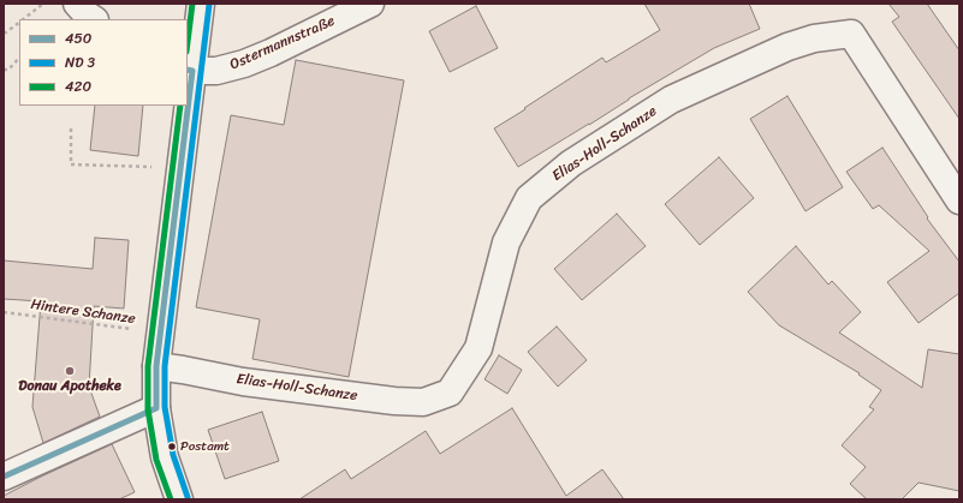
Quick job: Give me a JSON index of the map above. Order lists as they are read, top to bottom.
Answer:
{
  "streets": {
    "street": ["Ostermannstraße", "Elias-Holl-Schanze"],
    "path": ["Hintere Schanze"]
  },
  "places": ["Donau Apotheke", "Postamt"],
  "lines": ["transit line 420", "transit line 450"],
  "legend": ["450", "ND 3", "420"]
}
